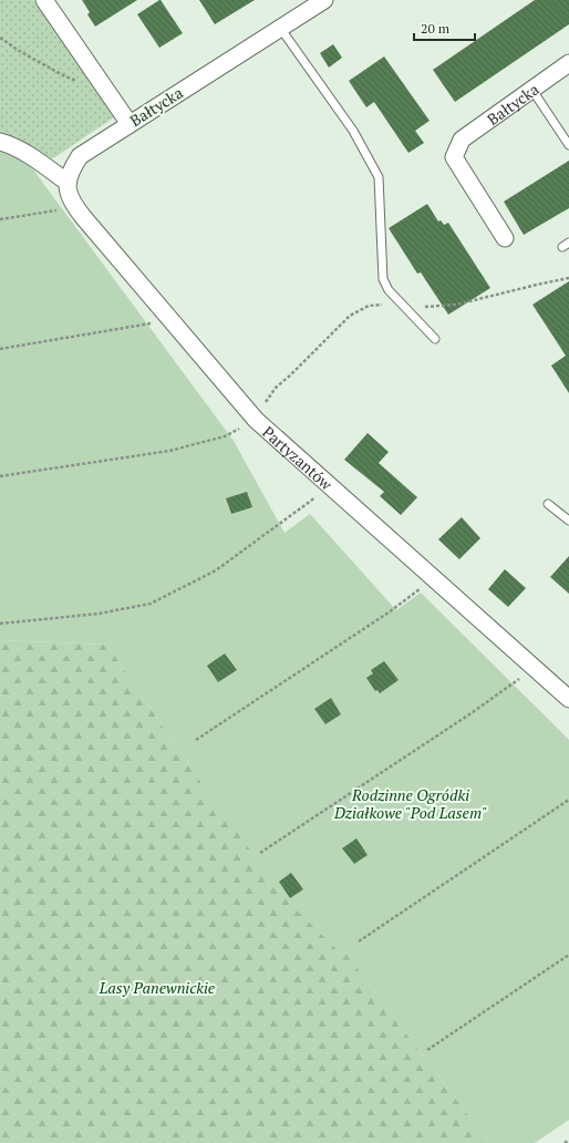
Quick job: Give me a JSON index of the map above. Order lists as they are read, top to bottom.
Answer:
{
  "streets": {
    "street": ["Bałtycka", "Partyzantów"]
  },
  "crossings": [
    ["Bałtycka", "Partyzantów"]
  ],
  "parks": ["Rodzinne Ogródki Działkowe \"Pod Lasem\"", "Lasy Panewnickie"],
  "scale_bar": "20 m"
}
